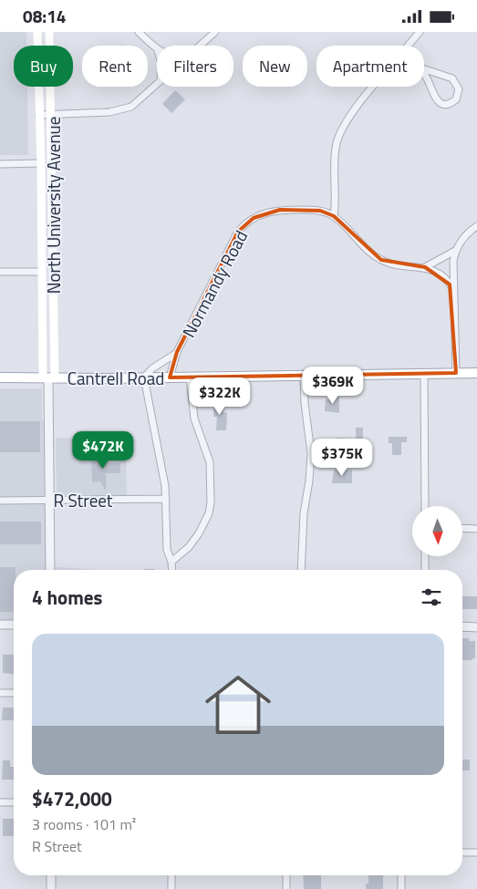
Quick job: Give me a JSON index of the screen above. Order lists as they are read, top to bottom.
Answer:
{
  "streets": {
    "main road": ["North University Avenue", "Cantrell Road"],
    "street": ["Normandy Road", "R Street"]
  },
  "crossings": [
    ["North University Avenue", "Cantrell Road"],
    ["North University Avenue", "R Street"],
    ["Normandy Road", "Cantrell Road"]
  ],
  "north": "bottom",
  "page": {
    "status": "08:14",
    "chip": [
      "Buy",
      "Rent",
      "Filters",
      "New",
      "Apartment"
    ],
    "price": [
      "$369K",
      "$322K",
      "$472K",
      "$375K"
    ],
    "heading": "4 homes",
    "list": [
      {
        "name": "$472,000",
        "note": "3 rooms · 101 m² · R Street"
      }
    ]
  }
}
